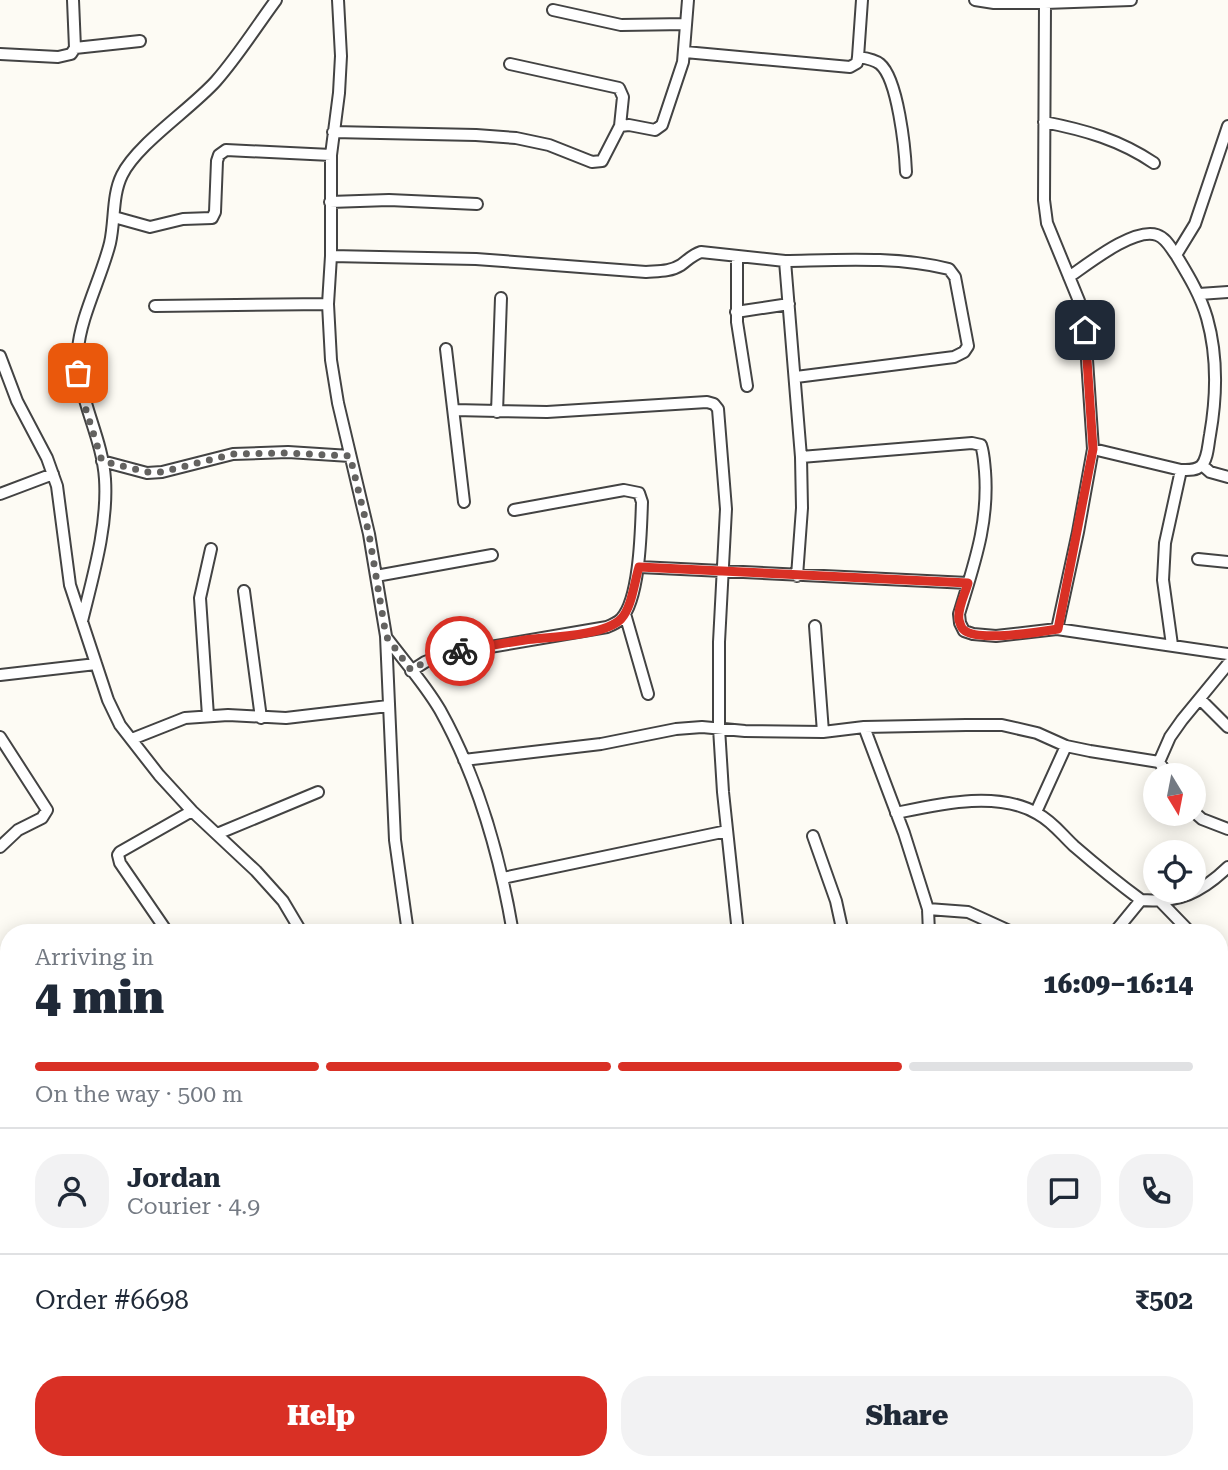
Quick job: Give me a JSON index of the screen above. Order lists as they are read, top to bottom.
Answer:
{
  "north": "bottom",
  "page": {
    "heading": ["4 min", "Arriving in", "16:09–16:14"],
    "panel": [
      "Jordan",
      "Courier · 4.9",
      "Order #6698",
      "₹502"
    ],
    "bar": "On the way · 500 m",
    "buttons": ["Help", "Share"]
  }
}
